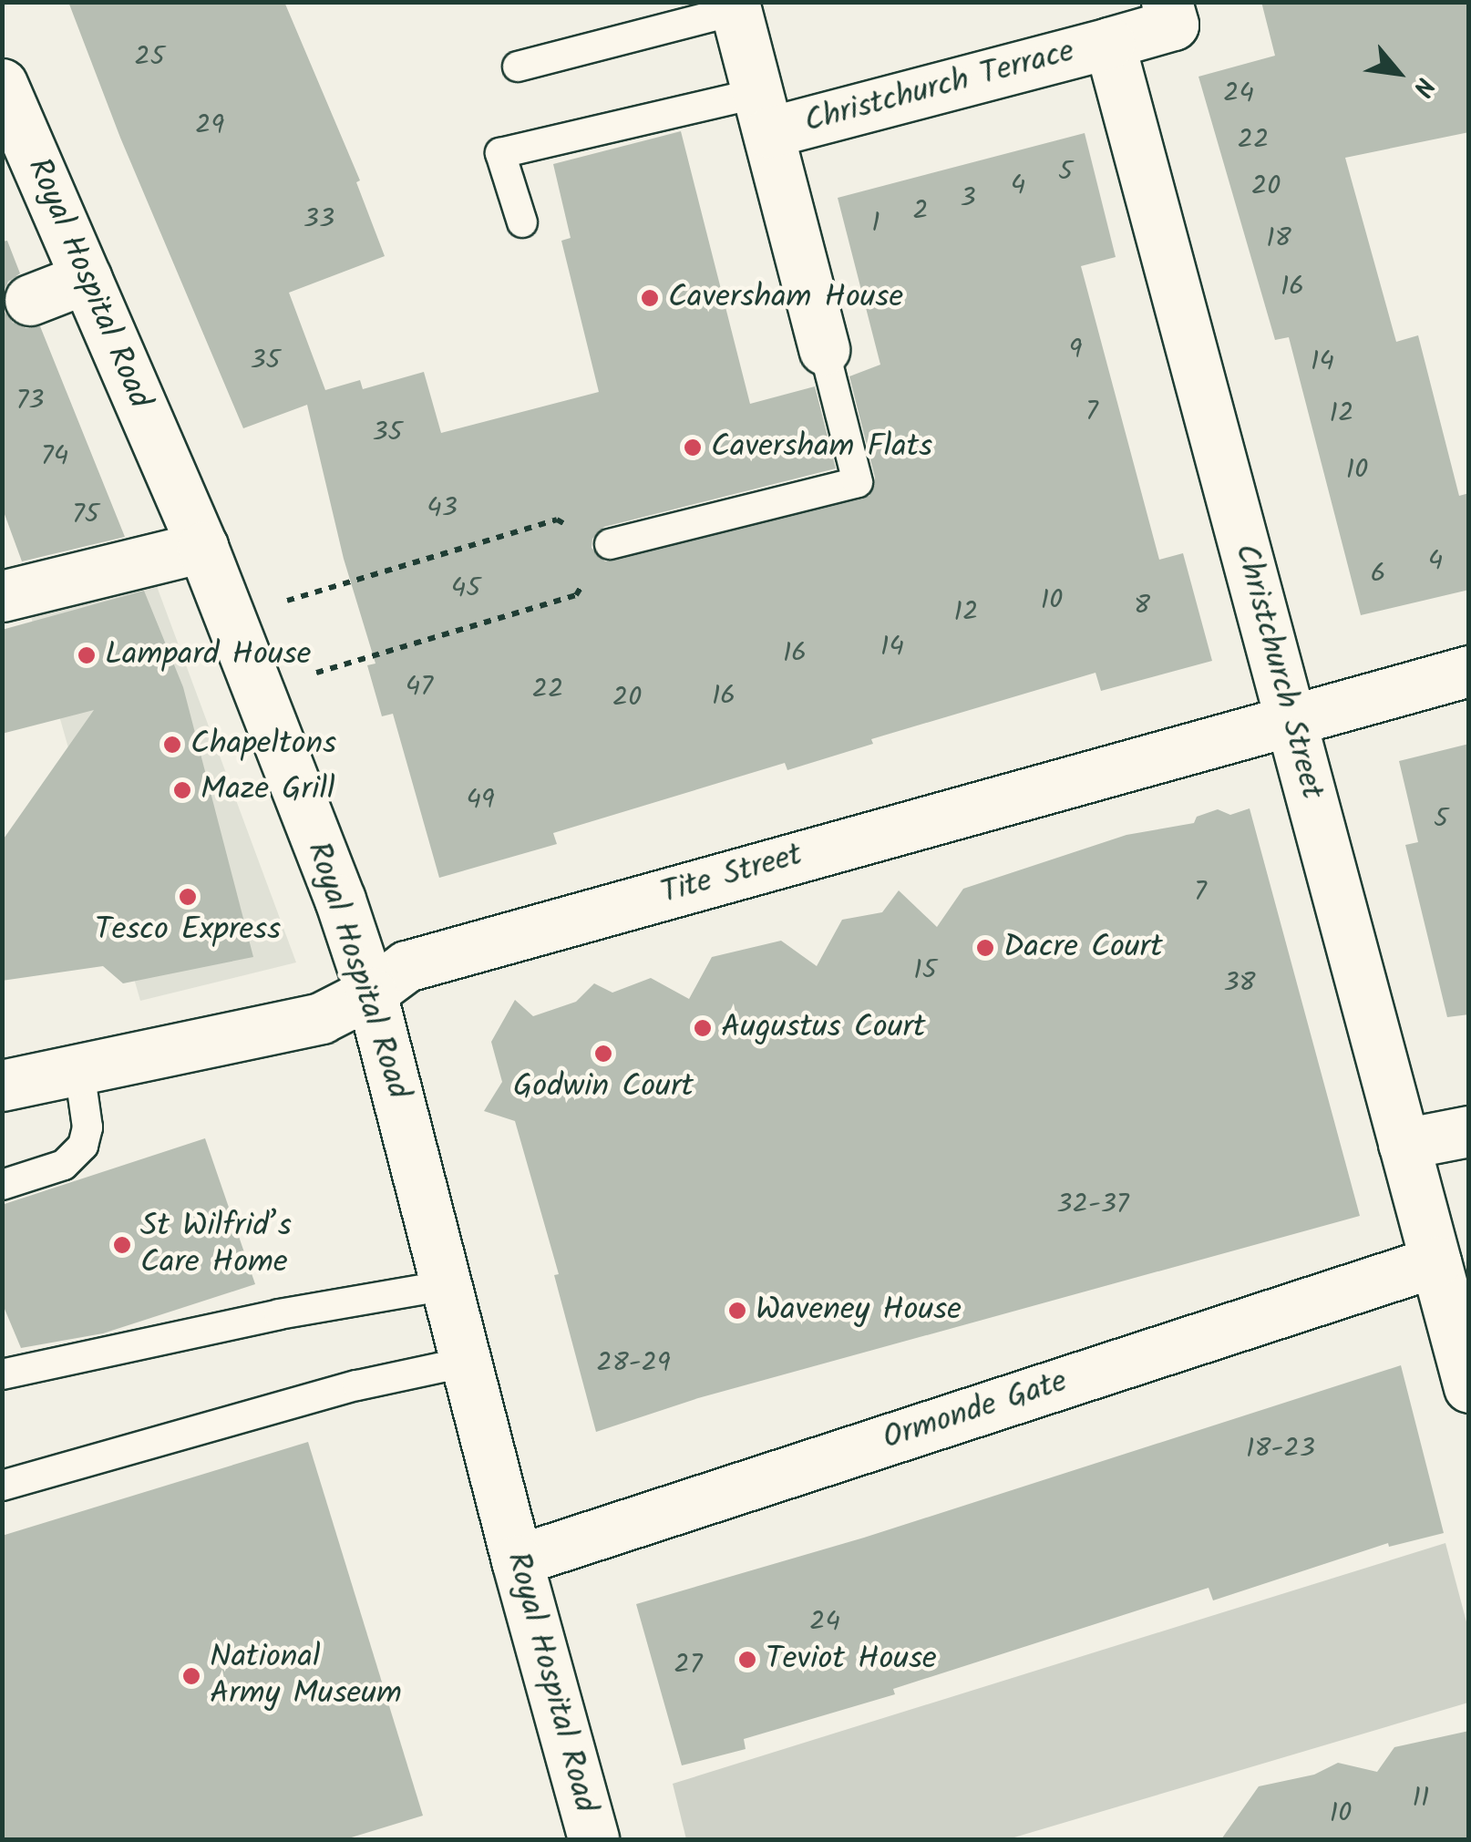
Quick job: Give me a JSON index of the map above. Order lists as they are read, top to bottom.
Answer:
{
  "streets": {
    "street": [
      "Christchurch Terrace",
      "Royal Hospital Road",
      "Christchurch Street",
      "Tite Street",
      "Ormonde Gate"
    ]
  },
  "crossings": [
    ["Christchurch Terrace", "Christchurch Street"],
    ["Royal Hospital Road", "Tite Street"],
    ["Royal Hospital Road", "Ormonde Gate"],
    ["Christchurch Street", "Tite Street"],
    ["Christchurch Street", "Ormonde Gate"]
  ],
  "places": [
    "Caversham House",
    "Caversham Flats",
    "Lampard House",
    "Chapeltons",
    "Maze Grill",
    "Tesco Express",
    "Dacre Court",
    "Augustus Court",
    "Godwin Court",
    "St Wilfrid’s Care Home",
    "Waveney House",
    "Teviot House",
    "National Army Museum"
  ],
  "house_numbers": [
    "25",
    "24",
    "29",
    "22",
    "5",
    "4",
    "20",
    "3",
    "2",
    "33",
    "1",
    "18",
    "16",
    "9",
    "35",
    "14",
    "73",
    "7",
    "12",
    "35",
    "74",
    "10",
    "43",
    "75",
    "4",
    "6",
    "45",
    "10",
    "8",
    "12",
    "14",
    "16",
    "47",
    "22",
    "16",
    "20",
    "49",
    "5",
    "7",
    "15",
    "38",
    "32-37",
    "28-29",
    "18-23",
    "24",
    "27",
    "11",
    "10"
  ],
  "north": "bottom right"
}
